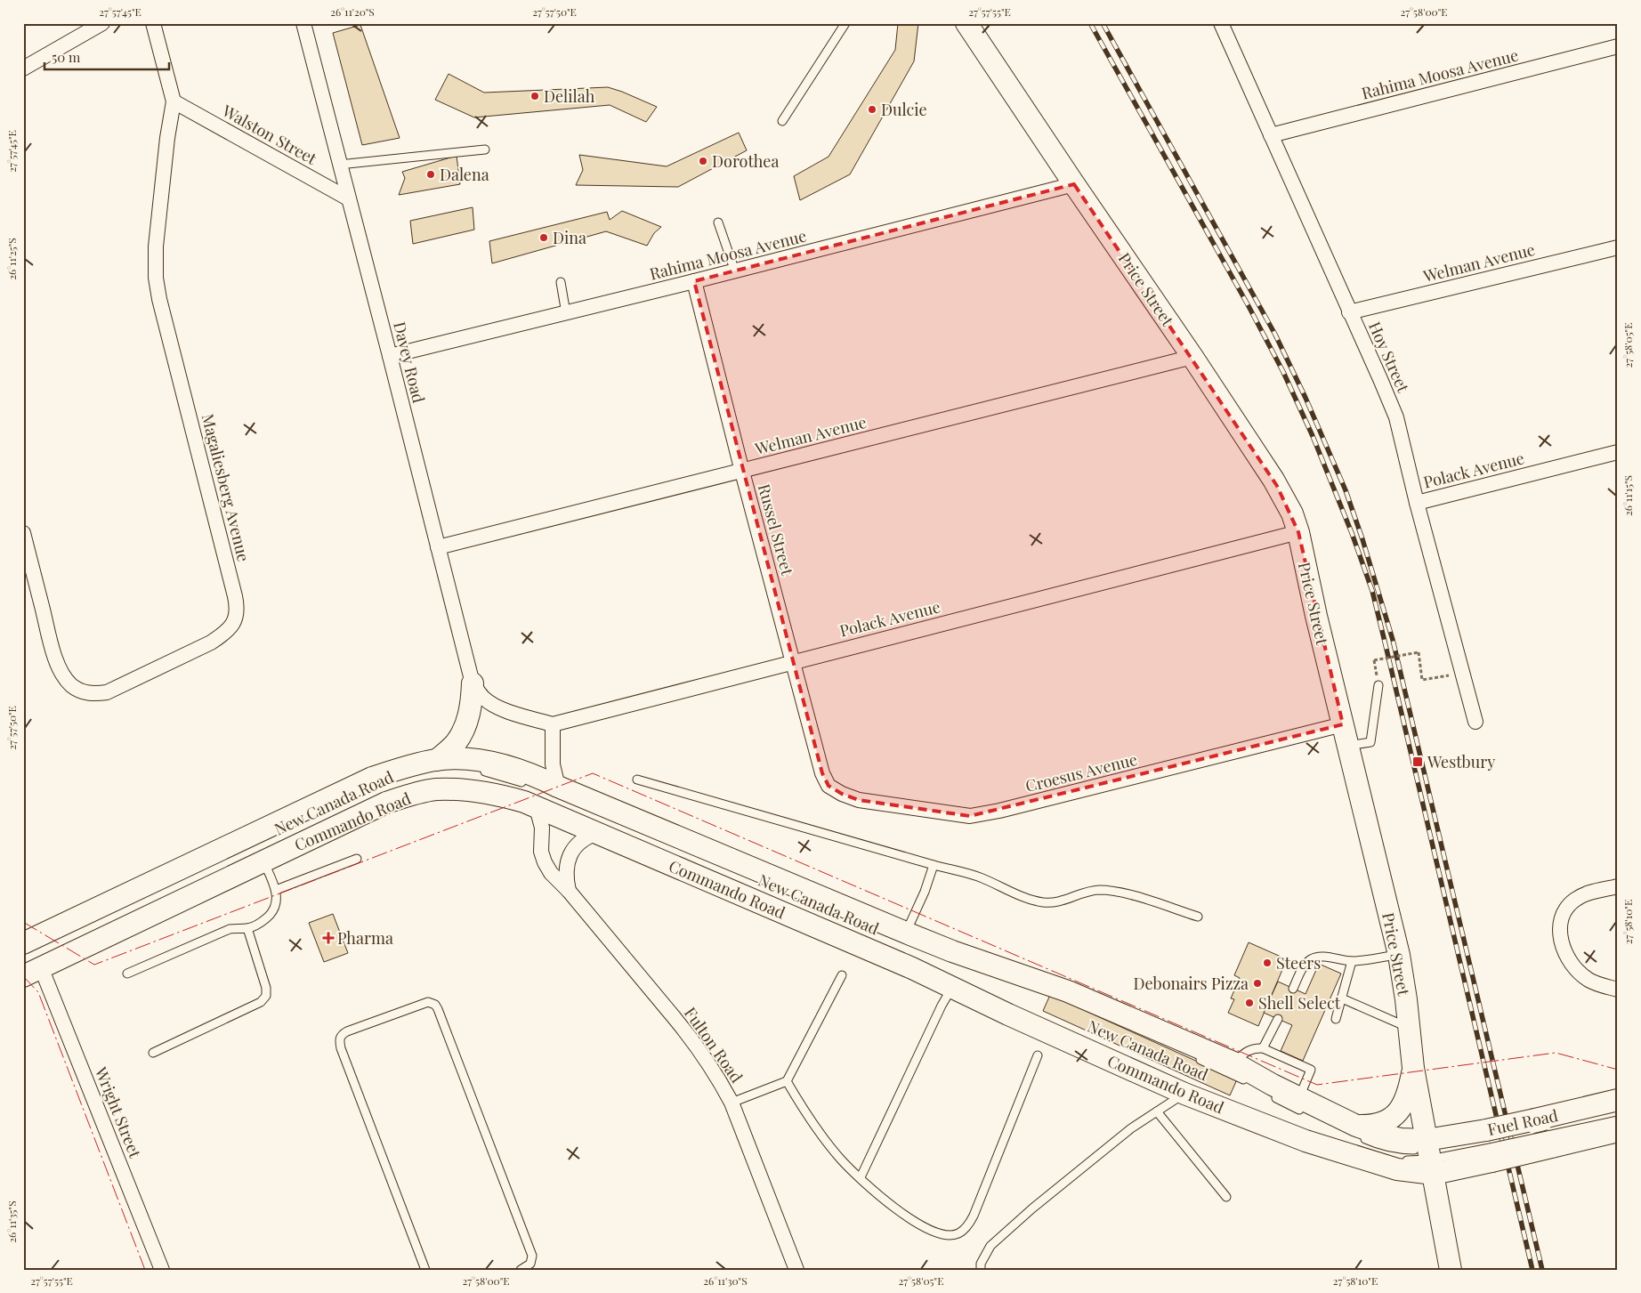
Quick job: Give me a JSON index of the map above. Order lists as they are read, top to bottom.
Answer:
{
  "streets": {
    "main road": ["Price Street", "Commando Road", "Fuel Road"],
    "street": [
      "Rahima Moosa Avenue",
      "Walston Street",
      "Welman Avenue",
      "Hoy Street",
      "Davey Road",
      "Polack Avenue",
      "Magaliesberg Avenue",
      "Russel Street",
      "Croesus Avenue",
      "Fulton Road",
      "Wright Street"
    ],
    "lane": ["New Canada Road"]
  },
  "crossings": [
    ["Rahima Moosa Avenue", "Price Street"],
    ["Rahima Moosa Avenue", "Hoy Street"],
    ["Rahima Moosa Avenue", "Davey Road"],
    ["Rahima Moosa Avenue", "Russel Street"],
    ["Walston Street", "Davey Road"],
    ["Walston Street", "Magaliesberg Avenue"],
    ["Welman Avenue", "Price Street"],
    ["Welman Avenue", "Hoy Street"],
    ["Welman Avenue", "Davey Road"],
    ["Welman Avenue", "Russel Street"],
    ["Price Street", "Polack Avenue"],
    ["Price Street", "Croesus Avenue"],
    ["Price Street", "Commando Road"],
    ["Price Street", "Fuel Road"],
    ["Hoy Street", "Polack Avenue"],
    ["Davey Road", "Polack Avenue"],
    ["Davey Road", "Fulton Road"],
    ["Polack Avenue", "Russel Street"],
    ["Polack Avenue", "Fulton Road"],
    ["Russel Street", "Croesus Avenue"],
    ["New Canada Road", "Commando Road"],
    ["New Canada Road", "Fulton Road"],
    ["Commando Road", "Fulton Road"],
    ["Commando Road", "Wright Street"],
    ["Commando Road", "Fuel Road"]
  ],
  "places": {
    "other": [
      "Delilah",
      "Dulcie",
      "Dorothea",
      "Dalena",
      "Dina",
      "Steers",
      "Debonairs Pizza",
      "Shell Select"
    ],
    "transit": ["Westbury"],
    "health": ["Pharma"]
  },
  "scale_bar": "50 m",
  "coordinates": [
    "27°57'45\"E",
    "26°11'20\"S",
    "27°57'50\"E",
    "27°57'55\"E",
    "27°58'00\"E",
    "26°11'25\"S",
    "27°58'05\"E",
    "26°11'15\"S",
    "27°58'10\"E",
    "26°11'35\"S",
    "26°11'30\"S"
  ]
}
